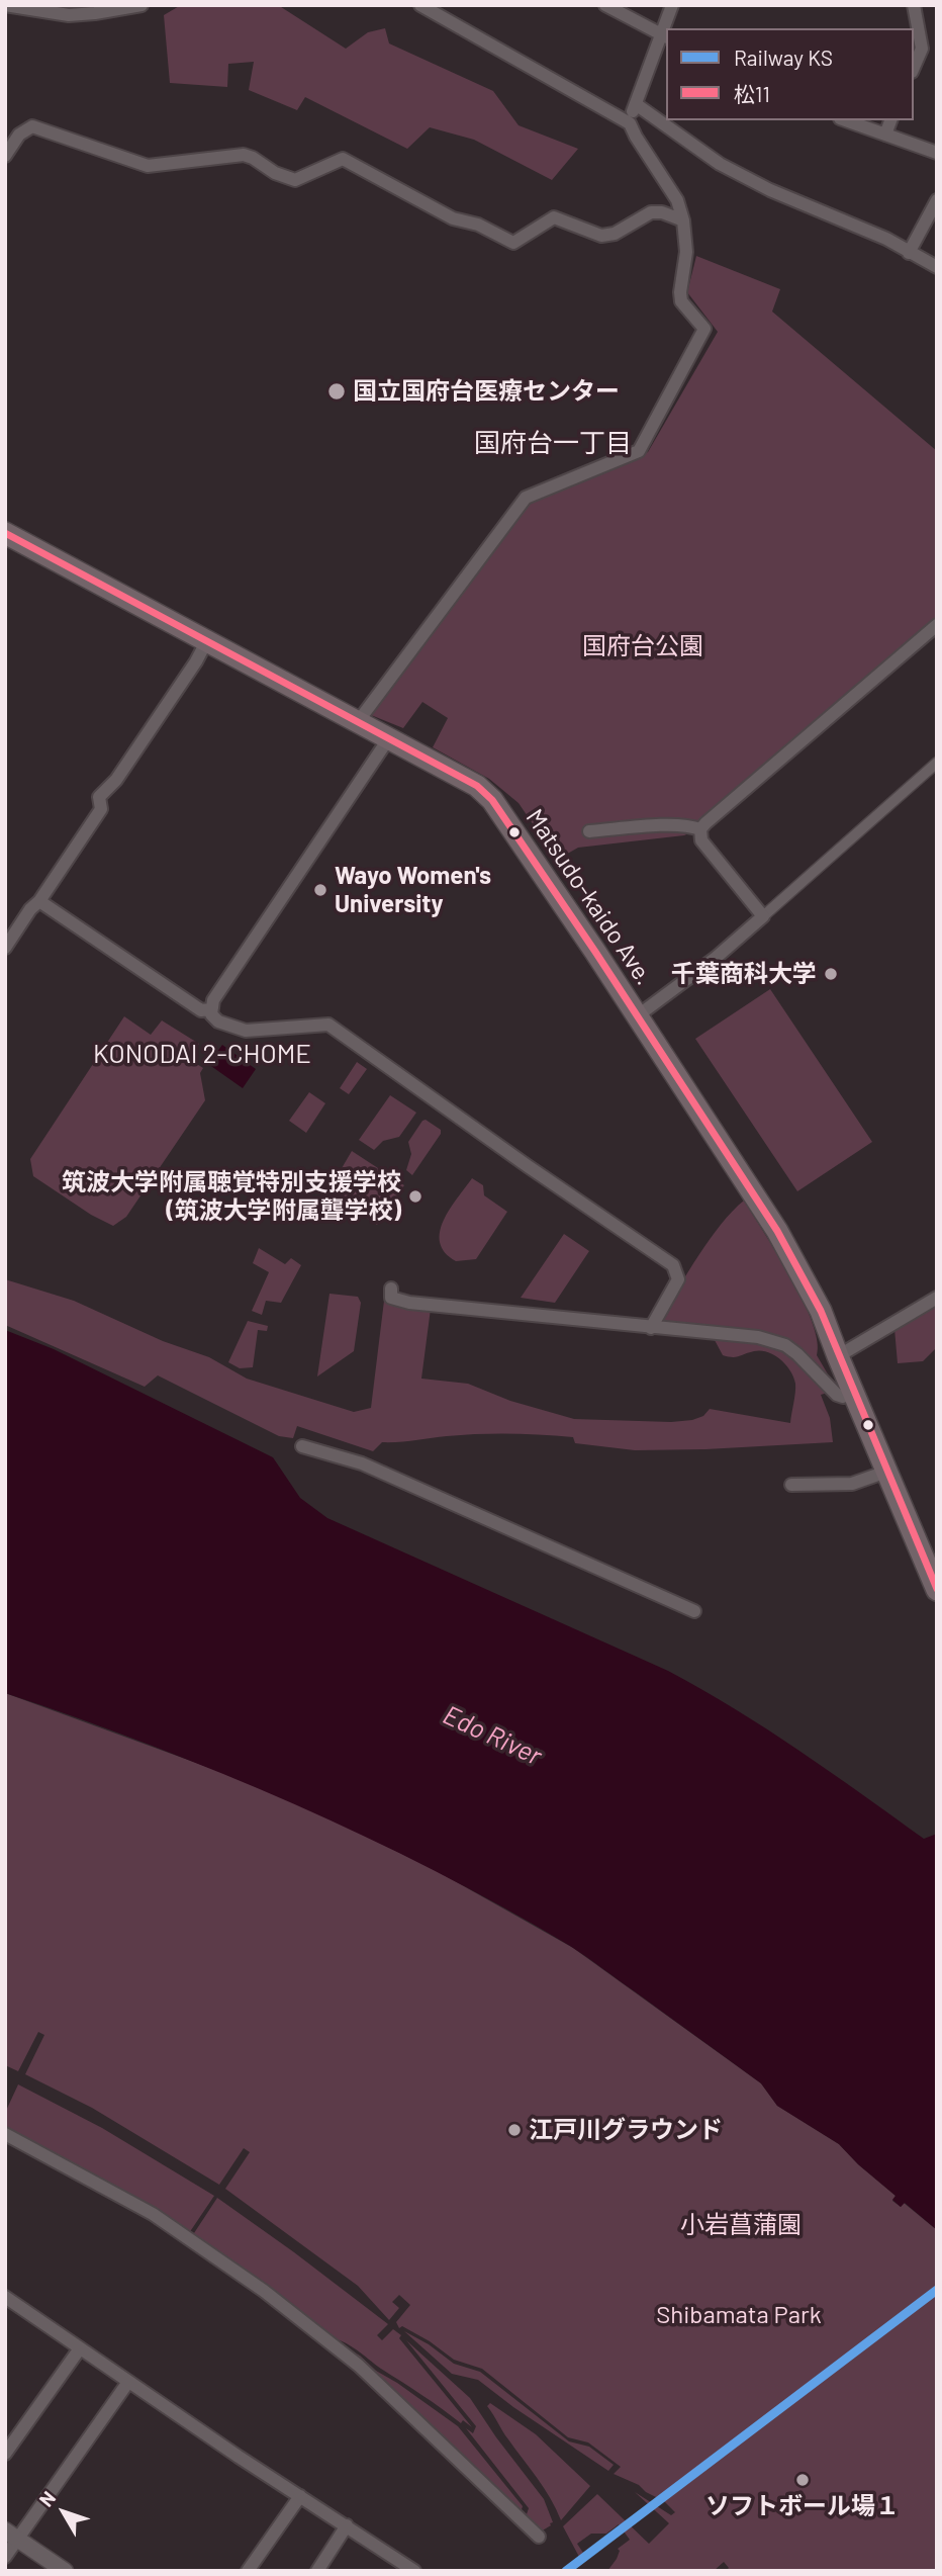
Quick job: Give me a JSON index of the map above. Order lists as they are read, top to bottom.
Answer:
{
  "streets": {
    "main road": ["Matsudo-kaido Ave."]
  },
  "districts": ["国府台一丁目", "KONODAI 2-CHOME"],
  "water": ["Edo River"],
  "parks": ["国府台公園", "小岩菖蒲園", "Shibamata Park"],
  "places": [
    "国立国府台医療センター",
    "Wayo Women's University",
    "千葉商科大学",
    "筑波大学附属聴覚特別支援学校 (筑波大学附属聾学校)",
    "江戸川グラウンド",
    "ソフトボール場１"
  ],
  "lines": ["transit line 松11", "rail line KS"],
  "legend": ["Railway KS", "松11"],
  "north": "top left"
}
